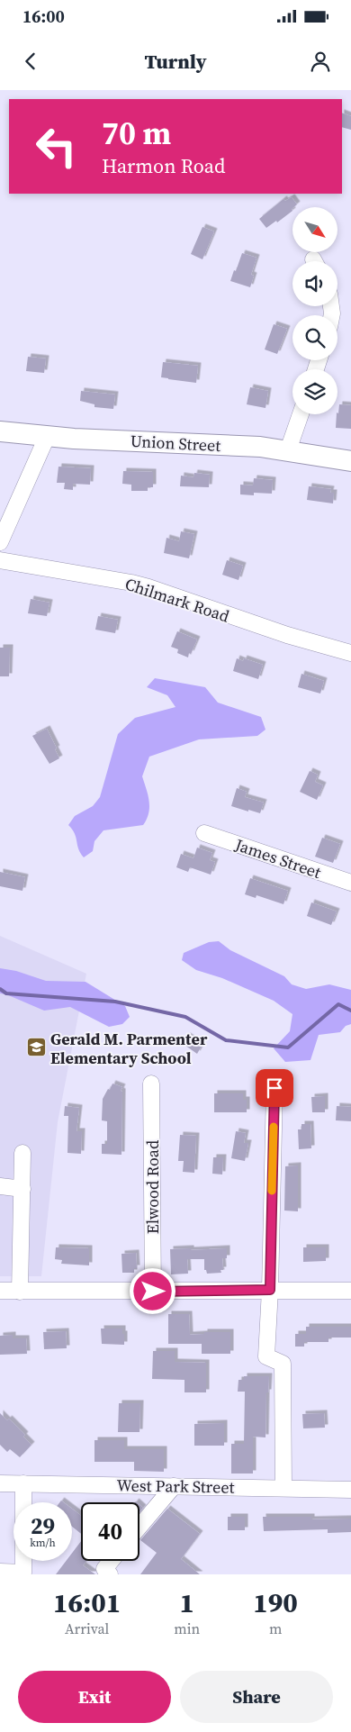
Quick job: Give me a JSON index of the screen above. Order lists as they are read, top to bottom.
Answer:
{
  "streets": {
    "main road": ["Union Street"],
    "street": [
      "Chilmark Road",
      "James Street",
      "Elwood Road",
      "West Park Street"
    ]
  },
  "places": {
    "school or university": ["Gerald M. Parmenter Elementary School"]
  },
  "north": "bottom right",
  "page": {
    "status": "16:00",
    "header": "Turnly",
    "turn": ["70 m", "Harmon Road"],
    "speed": "29 km/h",
    "limit": "40",
    "eta": [
      "16:01",
      "Arrival",
      "1",
      "min",
      "190",
      "m"
    ],
    "buttons": ["Exit", "Share"]
  }
}
